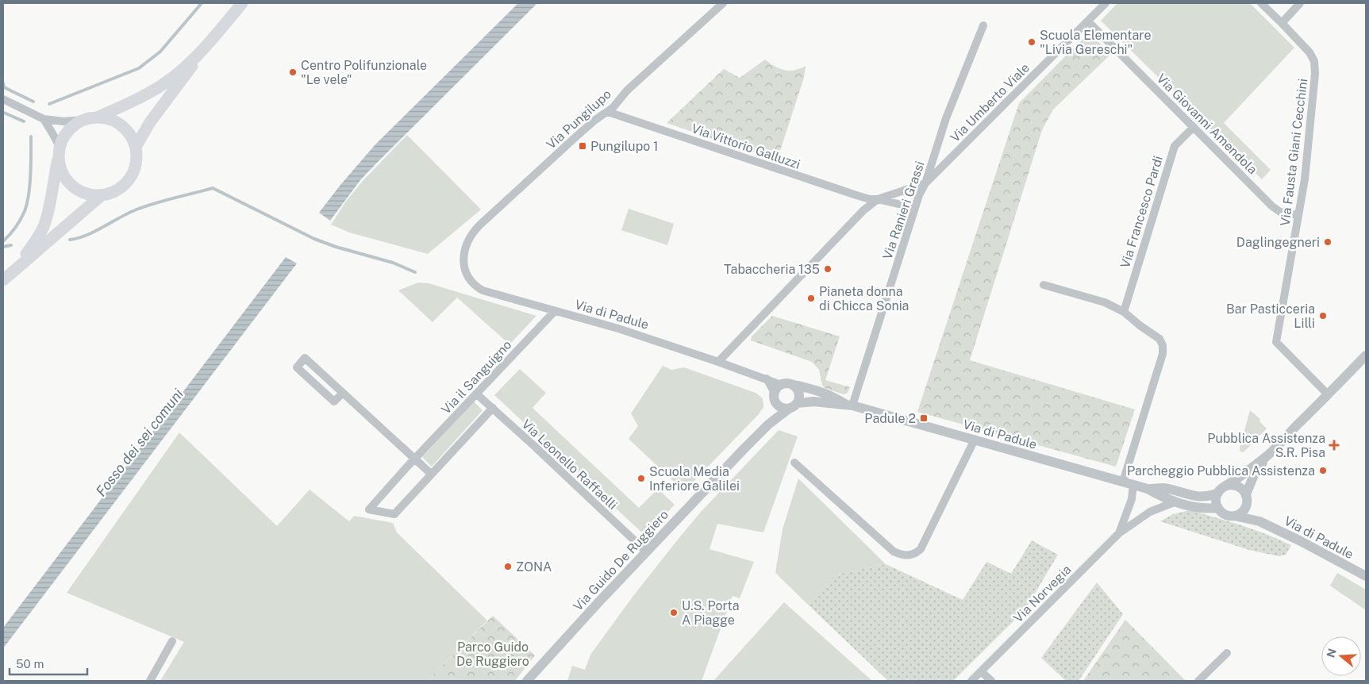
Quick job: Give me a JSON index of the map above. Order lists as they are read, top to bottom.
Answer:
{
  "streets": {
    "street": [
      "Via Umberto Viale",
      "Via Pungilupo",
      "Via Giovanni Amendola",
      "Via Vittorio Galluzzi",
      "Via Fausta Giani Cecchini",
      "Via Ranieri Grassi",
      "Via Francesco Pardi",
      "Via di Padule",
      "Via il Sanguigno",
      "Via Leonello Raffaelli",
      "Via Guido De Ruggiero",
      "Via Norvegia"
    ]
  },
  "crossings": [
    ["Via Umberto Viale", "Via Giovanni Amendola"],
    ["Via Umberto Viale", "Via Vittorio Galluzzi"],
    ["Via Umberto Viale", "Via Ranieri Grassi"],
    ["Via Umberto Viale", "Via di Padule"],
    ["Via Pungilupo", "Via Vittorio Galluzzi"],
    ["Via Pungilupo", "Via di Padule"],
    ["Via Giovanni Amendola", "Via Fausta Giani Cecchini"],
    ["Via Giovanni Amendola", "Via Francesco Pardi"],
    ["Via Ranieri Grassi", "Via di Padule"],
    ["Via di Padule", "Via il Sanguigno"],
    ["Via di Padule", "Via Guido De Ruggiero"],
    ["Via di Padule", "Via Norvegia"],
    ["Via il Sanguigno", "Via Leonello Raffaelli"],
    ["Via Leonello Raffaelli", "Via Guido De Ruggiero"]
  ],
  "water": ["Fosso dei sei comuni"],
  "parks": ["Parco Guido De Ruggiero"],
  "places": {
    "other": [
      "Scuola Elementare \"Livia Gereschi\"",
      "Centro Polifunzionale \"Le vele\"",
      "Daglingegneri",
      "Tabaccheria 135",
      "Pianeta donna di Chicca Sonia",
      "Bar Pasticceria Lilli",
      "Parcheggio Pubblica Assistenza",
      "Scuola Media Inferiore Galilei",
      "ZONA",
      "U.S. Porta A Piagge"
    ],
    "transit": ["Pungilupo 1", "Padule 2"],
    "health": ["Pubblica Assistenza S.R. Pisa"]
  },
  "scale_bar": "50 m",
  "north": "left"
}
